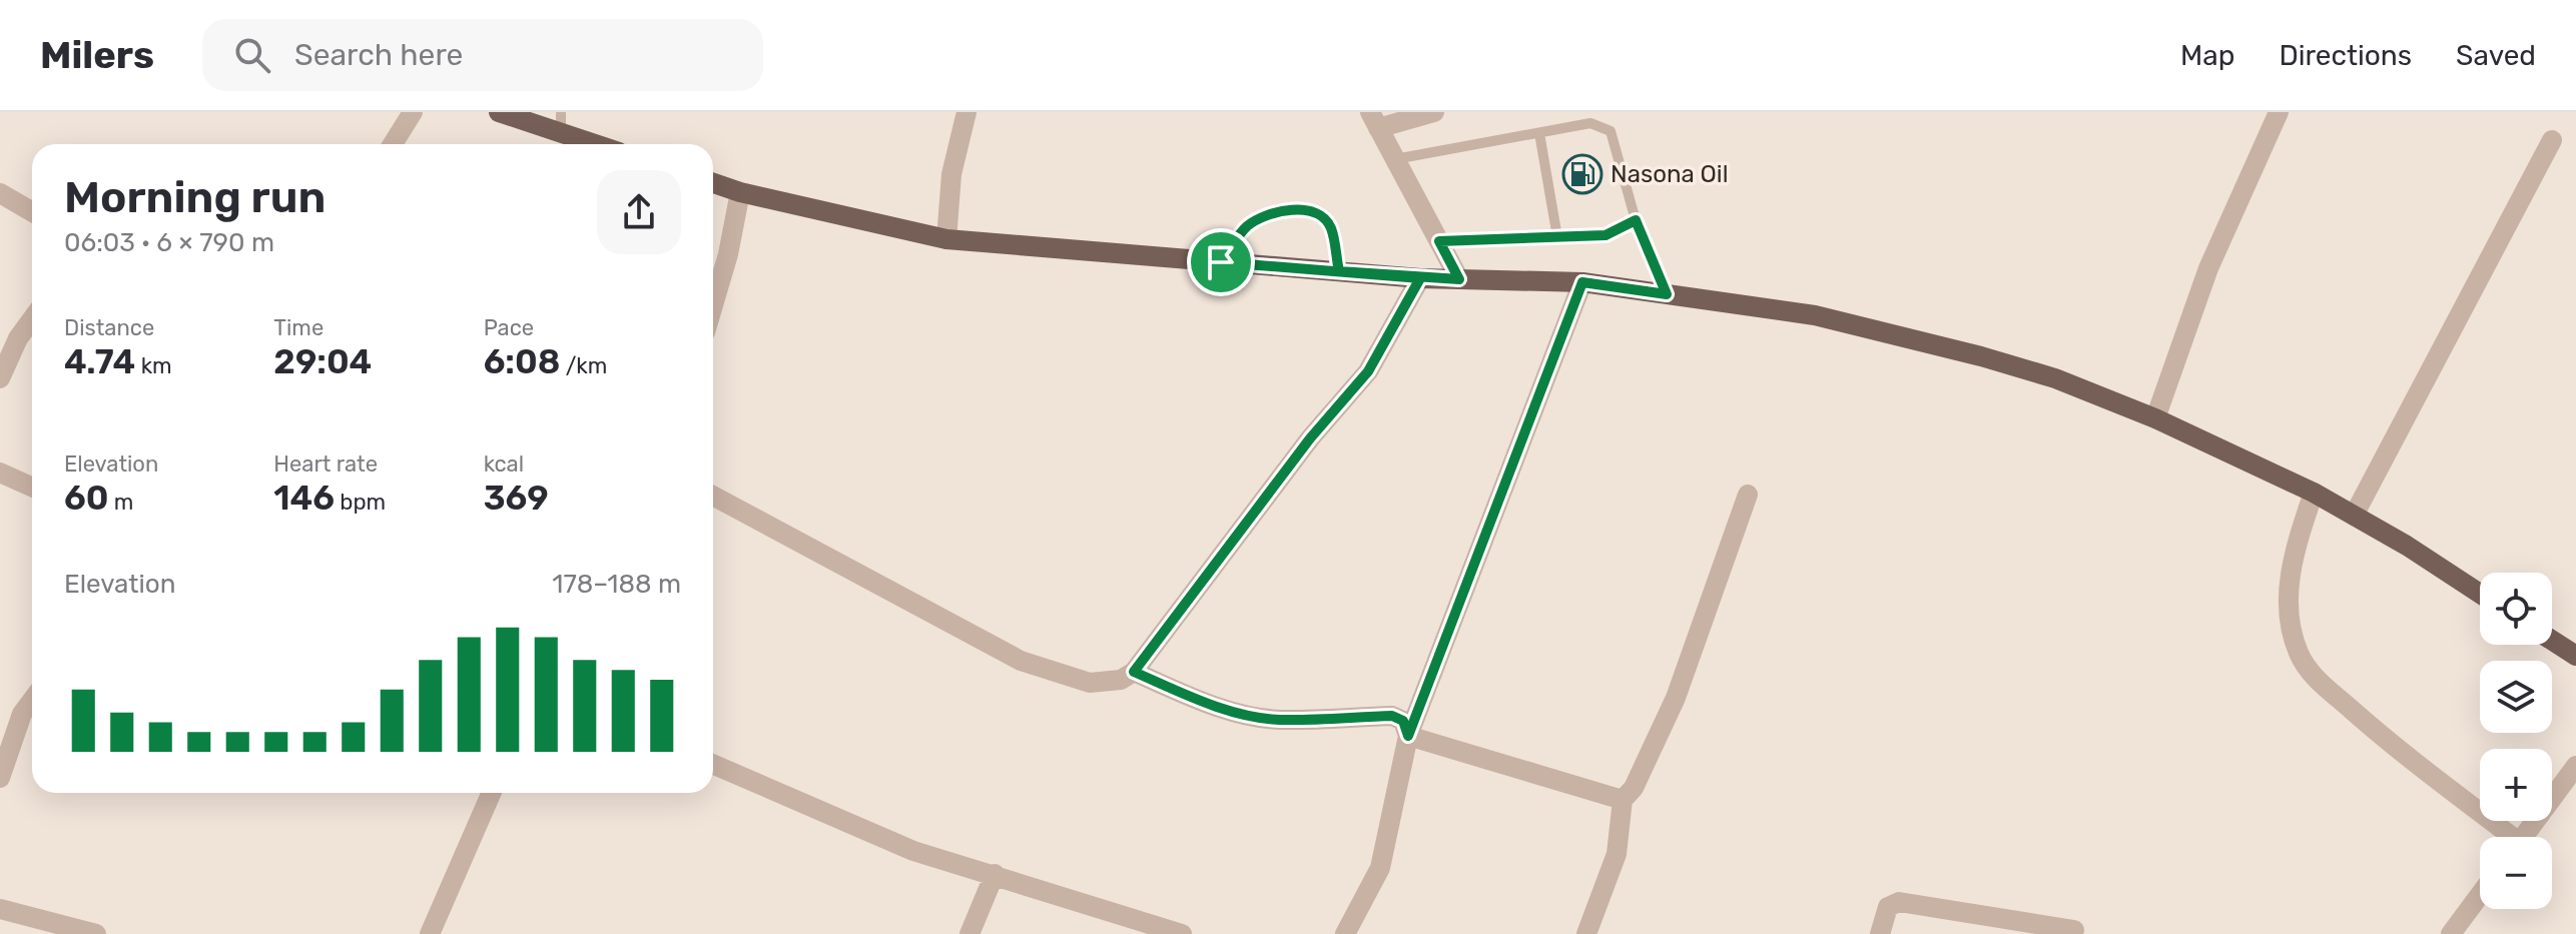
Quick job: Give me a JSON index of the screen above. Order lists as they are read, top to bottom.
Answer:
{
  "places": {
    "fuel station": ["Nasona Oil"]
  },
  "page": {
    "header": "Milers",
    "search": "Search here",
    "nav": ["Map", "Directions", "Saved"],
    "heading": ["Morning run", "06:03 · 6 × 790 m"],
    "stats": [
      ["Distance", "4.74 km"],
      ["Time", "29:04"],
      ["Pace", "6:08 /km"],
      ["Elevation", "60 m"],
      ["Heart rate", "146 bpm"],
      ["kcal", "369"]
    ],
    "chart": ["Elevation", "178–188 m"],
    "map_buttons": ["+", "−"]
  }
}
